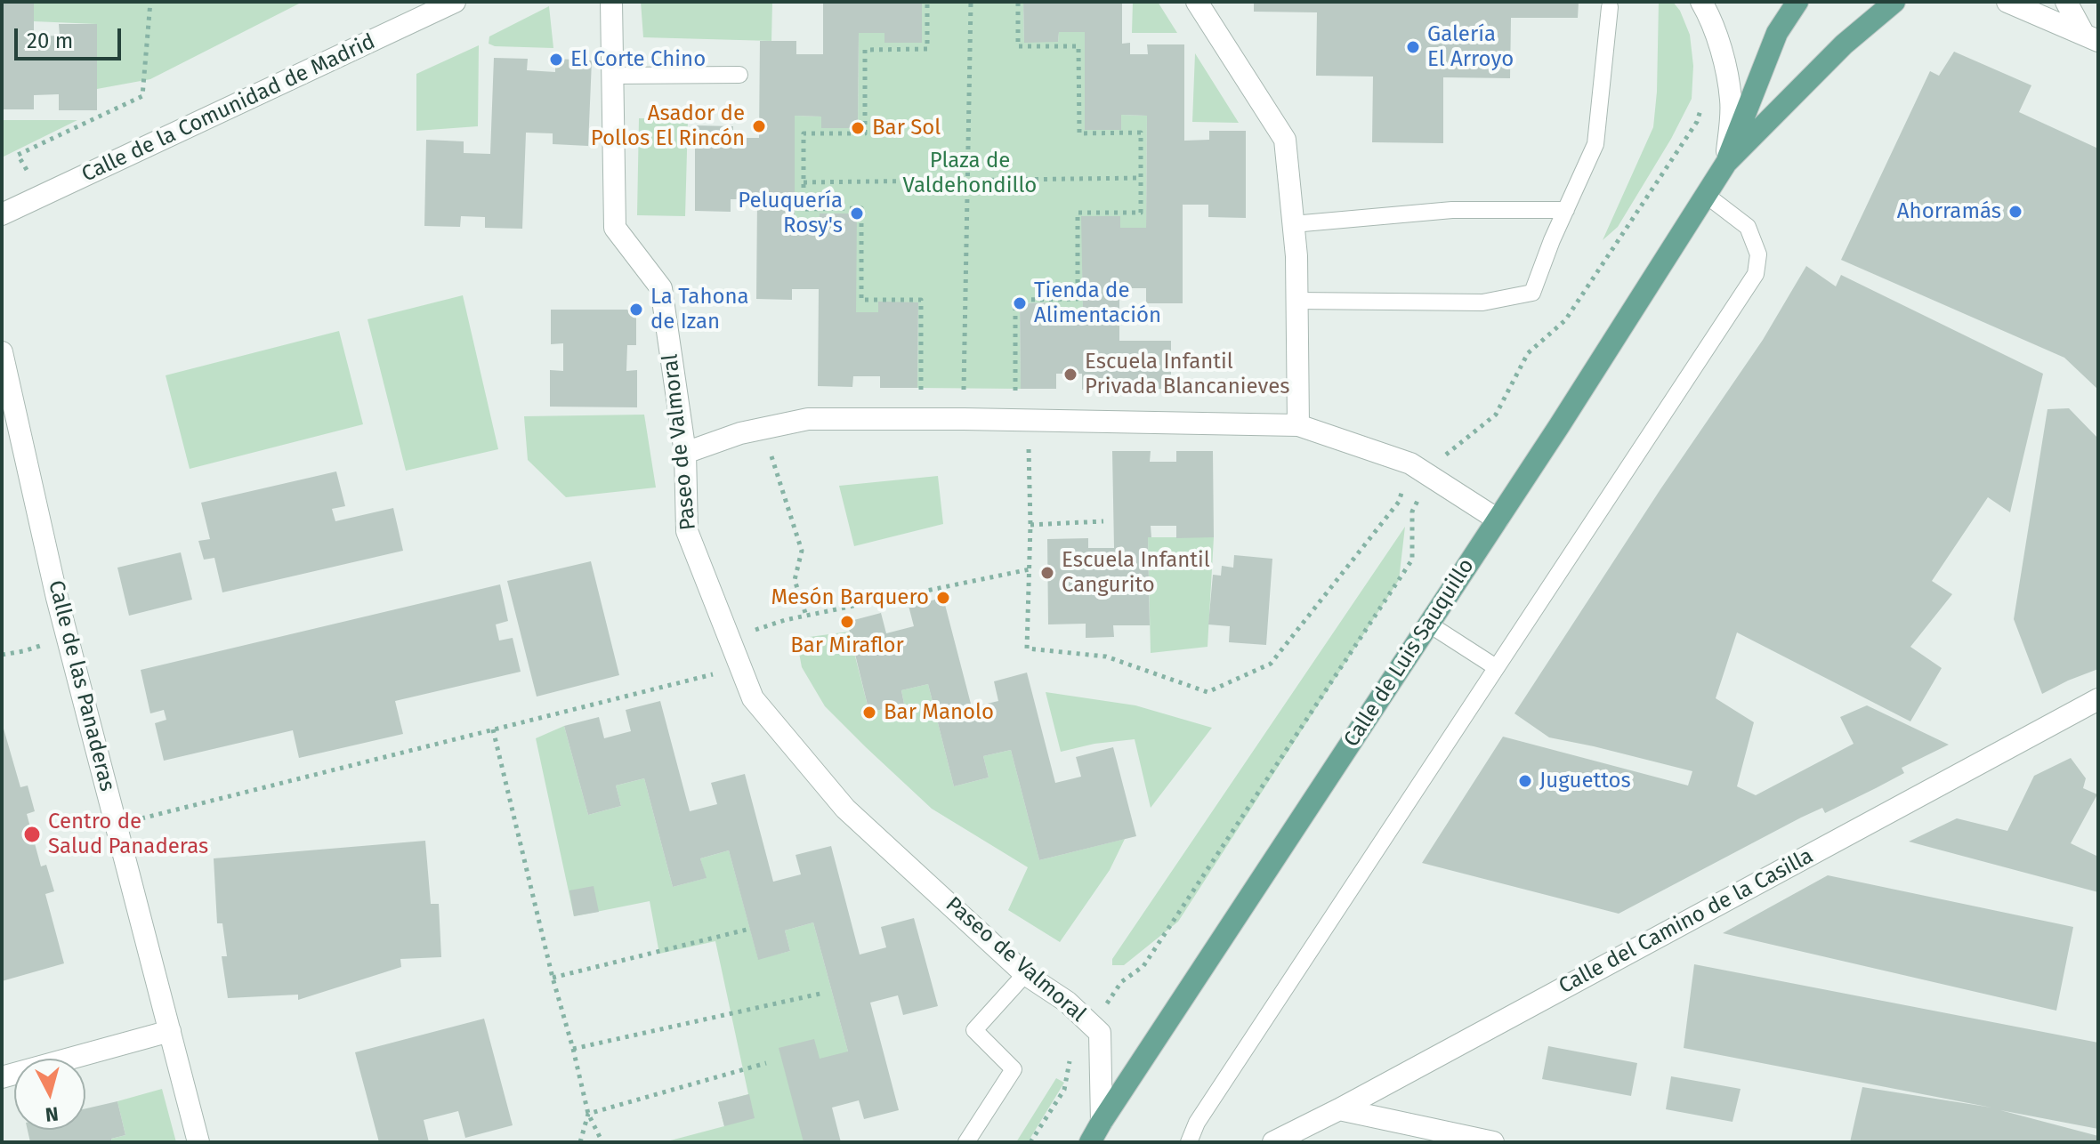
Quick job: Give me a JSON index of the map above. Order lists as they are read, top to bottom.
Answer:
{
  "streets": {
    "main road": ["Calle de Luis Sauquillo"],
    "street": [
      "Calle de la Comunidad de Madrid",
      "Paseo de Valmoral",
      "Calle de las Panaderas",
      "Calle del Camino de la Casilla"
    ]
  },
  "crossings": [
    ["Paseo de Valmoral", "Calle de Luis Sauquillo"]
  ],
  "parks": ["Plaza de Valdehondillo"],
  "places": [
    "Galería El Arroyo",
    "El Corte Chino",
    "Asador de Pollos El Rincón",
    "Bar Sol",
    "Ahorramás",
    "Peluquería Rosy's",
    "Tienda de Alimentación",
    "La Tahona de Izan",
    "Escuela Infantil Privada Blancanieves",
    "Escuela Infantil Cangurito",
    "Mesón Barquero",
    "Bar Miraflor",
    "Bar Manolo",
    "Juguettos",
    "Centro de Salud Panaderas"
  ],
  "scale_bar": "20 m",
  "north": "bottom"
}
